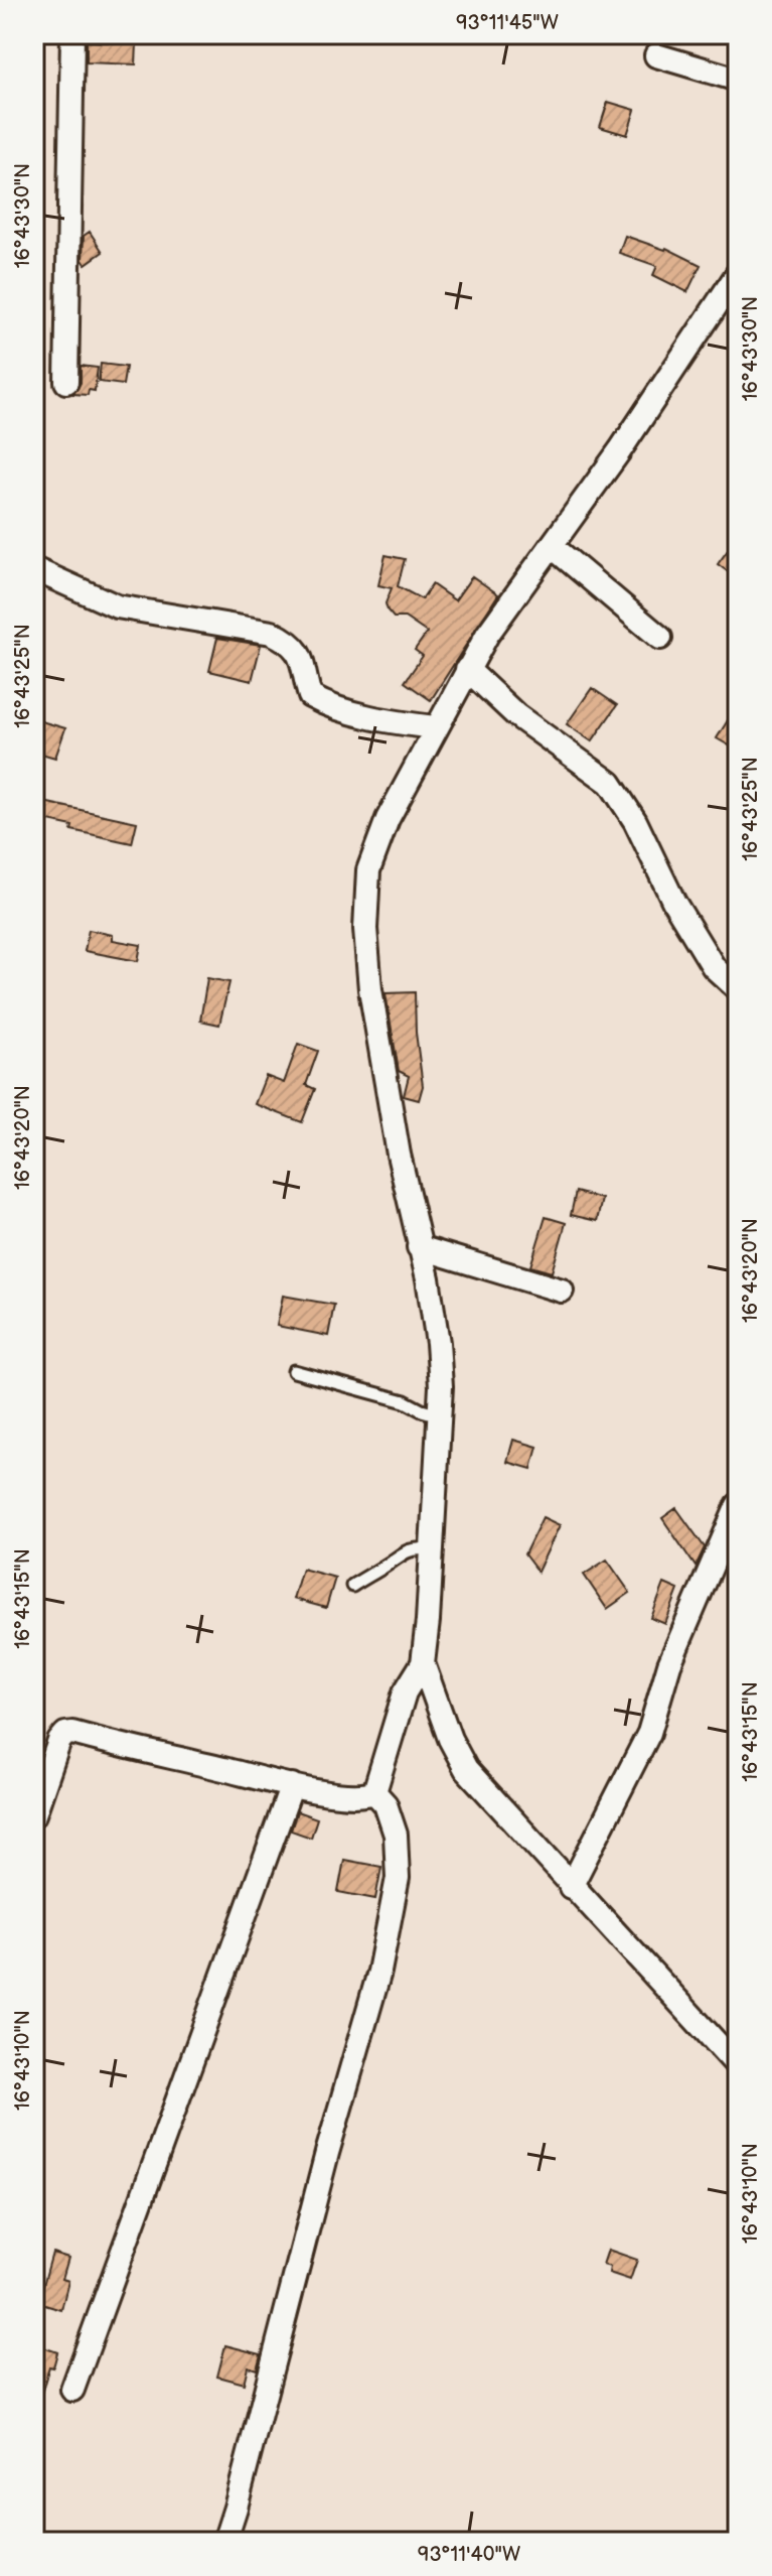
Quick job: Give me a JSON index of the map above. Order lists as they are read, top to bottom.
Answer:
{
  "coordinates": [
    "93°11'45\"W",
    "16°43'30\"N",
    "16°43'25\"N",
    "16°43'20\"N",
    "16°43'15\"N",
    "16°43'10\"N",
    "93°11'40\"W"
  ]
}
